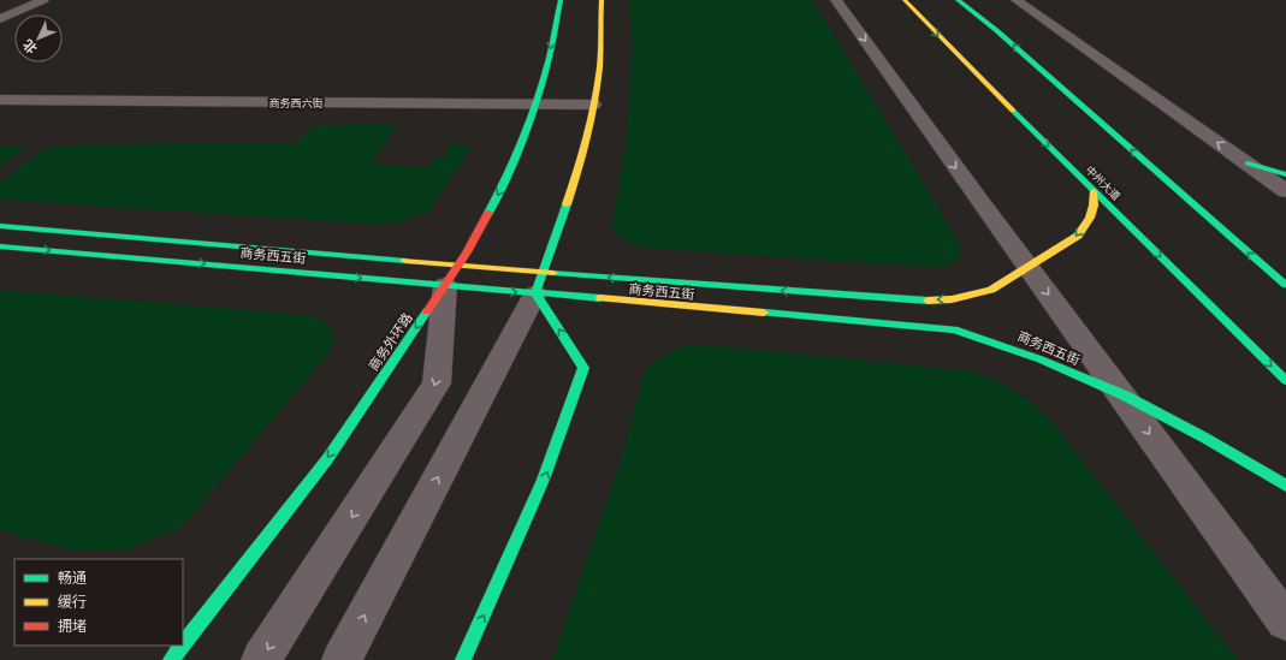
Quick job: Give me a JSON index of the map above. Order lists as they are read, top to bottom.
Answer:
{
  "streets": {
    "main road": ["中州大道", "商务西五街", "商务外环路"],
    "street": ["商务西六街"]
  },
  "crossings": [
    ["商务西六街", "商务外环路"],
    ["中州大道", "商务西五街"],
    ["商务西五街", "商务外环路"]
  ],
  "one_way": ["商务外环路"],
  "legend": ["畅通", "缓行", "拥堵"],
  "north": "bottom left"
}
